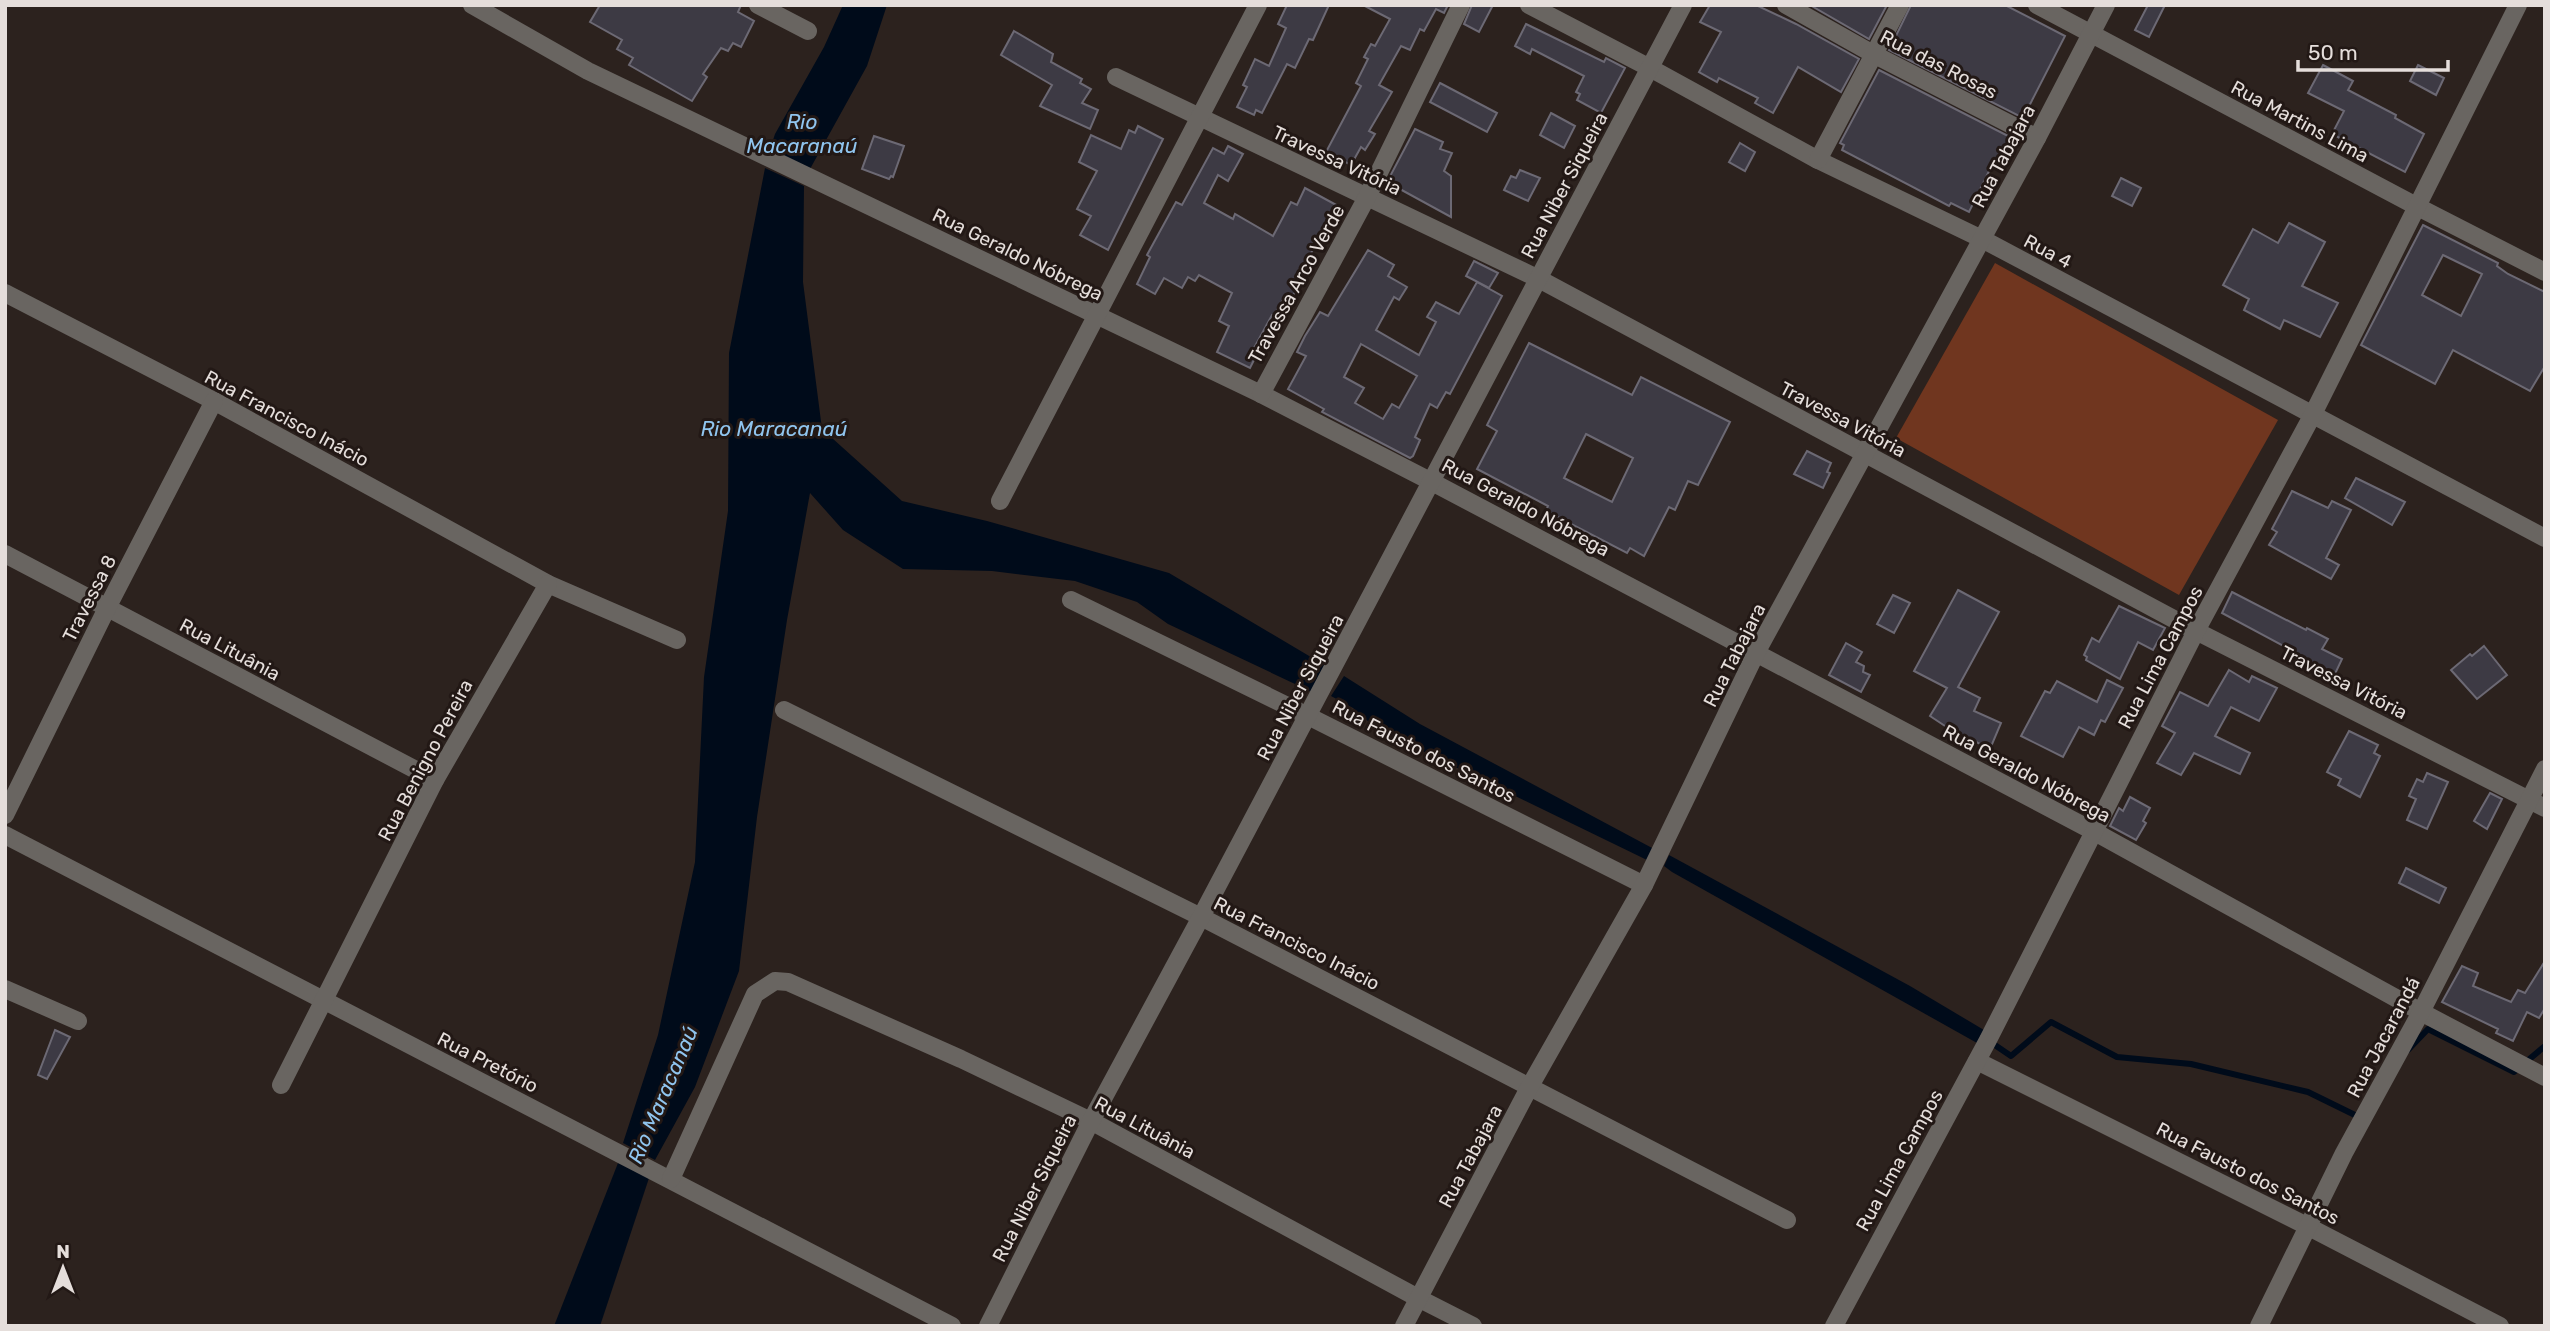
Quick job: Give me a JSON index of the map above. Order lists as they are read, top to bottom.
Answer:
{
  "streets": {
    "street": [
      "Rua das Rosas",
      "Rua Martins Lima",
      "Rua Tabajara",
      "Travessa Vitória",
      "Rua Niber Siqueira",
      "Rua 4",
      "Rua Geraldo Nóbrega",
      "Travessa Arco Verde",
      "Rua Francisco Inácio",
      "Travessa 8",
      "Rua Lituânia",
      "Rua Lima Campos",
      "Rua Fausto dos Santos",
      "Rua Benigno Pereira",
      "Rua Jacarandá",
      "Rua Pretório"
    ]
  },
  "crossings": [
    ["Rua das Rosas", "Rua Tabajara"],
    ["Rua Martins Lima", "Rua Tabajara"],
    ["Rua Martins Lima", "Rua Lima Campos"],
    ["Rua Tabajara", "Travessa Vitória"],
    ["Rua Tabajara", "Rua 4"],
    ["Rua Tabajara", "Rua Geraldo Nóbrega"],
    ["Rua Tabajara", "Rua Francisco Inácio"],
    ["Rua Tabajara", "Rua Lituânia"],
    ["Rua Tabajara", "Rua Fausto dos Santos"],
    ["Travessa Vitória", "Rua Niber Siqueira"],
    ["Travessa Vitória", "Travessa Arco Verde"],
    ["Travessa Vitória", "Rua Lima Campos"],
    ["Travessa Vitória", "Rua Jacarandá"],
    ["Rua Niber Siqueira", "Rua 4"],
    ["Rua Niber Siqueira", "Rua Geraldo Nóbrega"],
    ["Rua Niber Siqueira", "Rua Francisco Inácio"],
    ["Rua Niber Siqueira", "Rua Lituânia"],
    ["Rua Niber Siqueira", "Rua Fausto dos Santos"],
    ["Rua 4", "Rua Lima Campos"],
    ["Rua Geraldo Nóbrega", "Travessa Arco Verde"],
    ["Rua Geraldo Nóbrega", "Rua Lima Campos"],
    ["Rua Geraldo Nóbrega", "Rua Jacarandá"],
    ["Rua Francisco Inácio", "Travessa 8"],
    ["Rua Francisco Inácio", "Rua Benigno Pereira"],
    ["Travessa 8", "Rua Lituânia"],
    ["Rua Lituânia", "Rua Benigno Pereira"],
    ["Rua Lituânia", "Rua Pretório"],
    ["Rua Lima Campos", "Rua Fausto dos Santos"],
    ["Rua Fausto dos Santos", "Rua Jacarandá"],
    ["Rua Benigno Pereira", "Rua Pretório"]
  ],
  "water": ["Rio Macaranaú", "Rio Maracanaú"],
  "scale_bar": "50 m",
  "north": "top"
}
